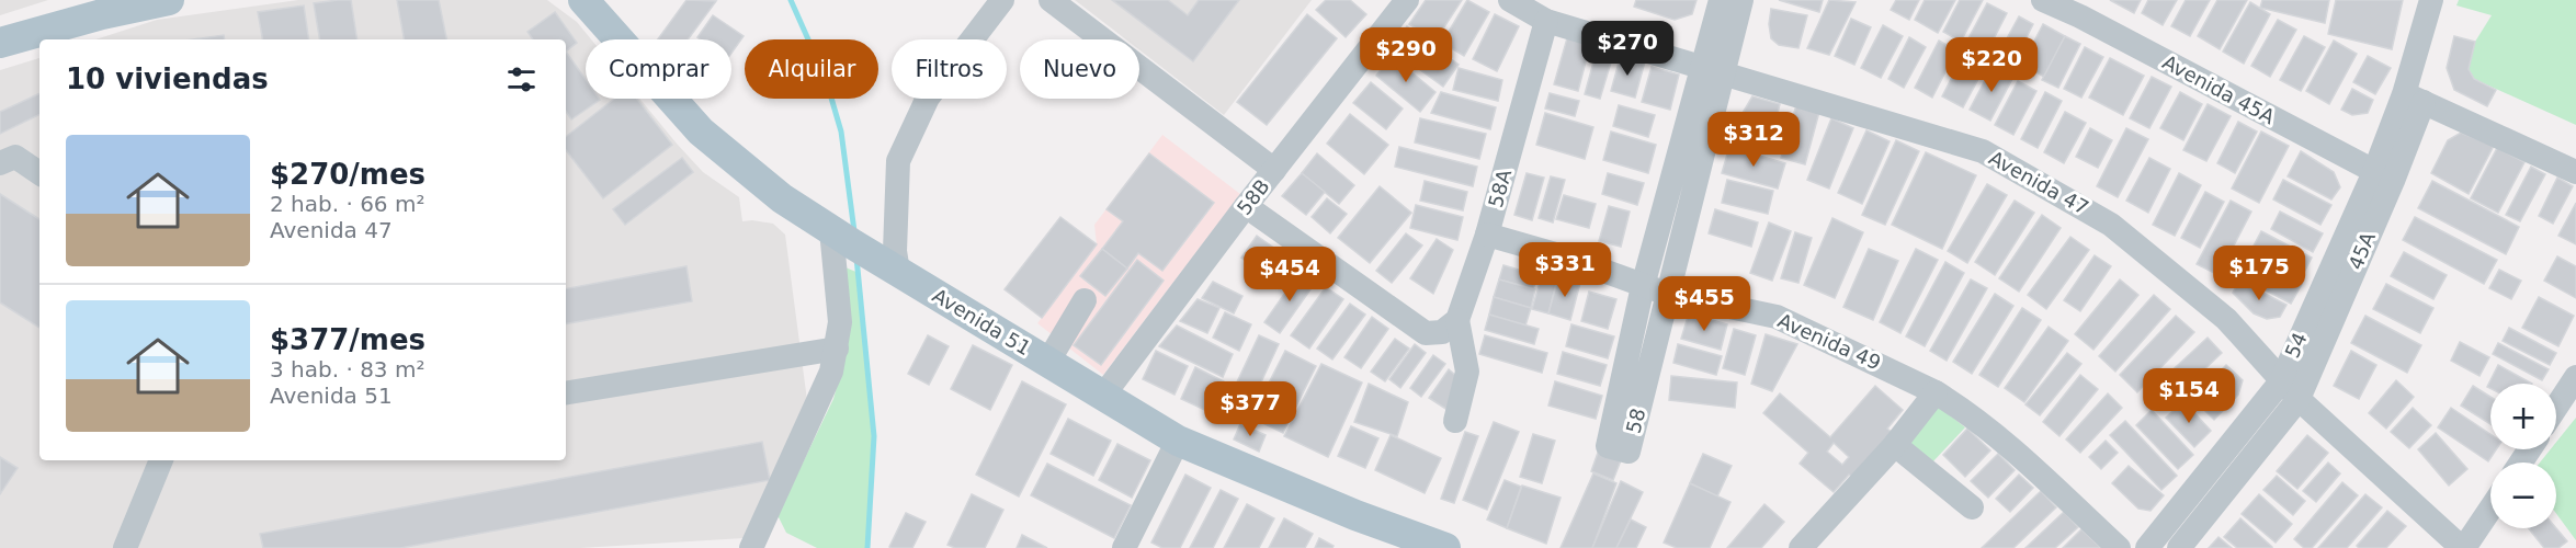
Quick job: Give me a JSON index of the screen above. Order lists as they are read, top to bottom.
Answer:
{
  "streets": {
    "main road": ["Avenida 51"],
    "street": [
      "Avenida 45A",
      "Avenida 47",
      "58A",
      "58B",
      "45A",
      "Avenida 49",
      "54",
      "58"
    ]
  },
  "crossings": [
    ["Avenida 45A", "45A"],
    ["Avenida 45A", "54"],
    ["Avenida 47", "58A"],
    ["Avenida 47", "45A"],
    ["Avenida 47", "54"],
    ["Avenida 47", "58"],
    ["58A", "Avenida 49"],
    ["58B", "Avenida 51"],
    ["45A", "54"],
    ["Avenida 49", "58"]
  ],
  "page": {
    "price": [
      "$270",
      "$290",
      "$220",
      "$312",
      "$331",
      "$175",
      "$454",
      "$455",
      "$154",
      "$377"
    ],
    "chip": [
      "Comprar",
      "Alquilar",
      "Filtros",
      "Nuevo"
    ],
    "heading": "10 viviendas",
    "list": [
      {
        "name": "$270/mes",
        "note": "2 hab. · 66 m² · Avenida 47"
      },
      {
        "name": "$377/mes",
        "note": "3 hab. · 83 m² · Avenida 51"
      }
    ],
    "map_buttons": ["+", "−"]
  }
}
